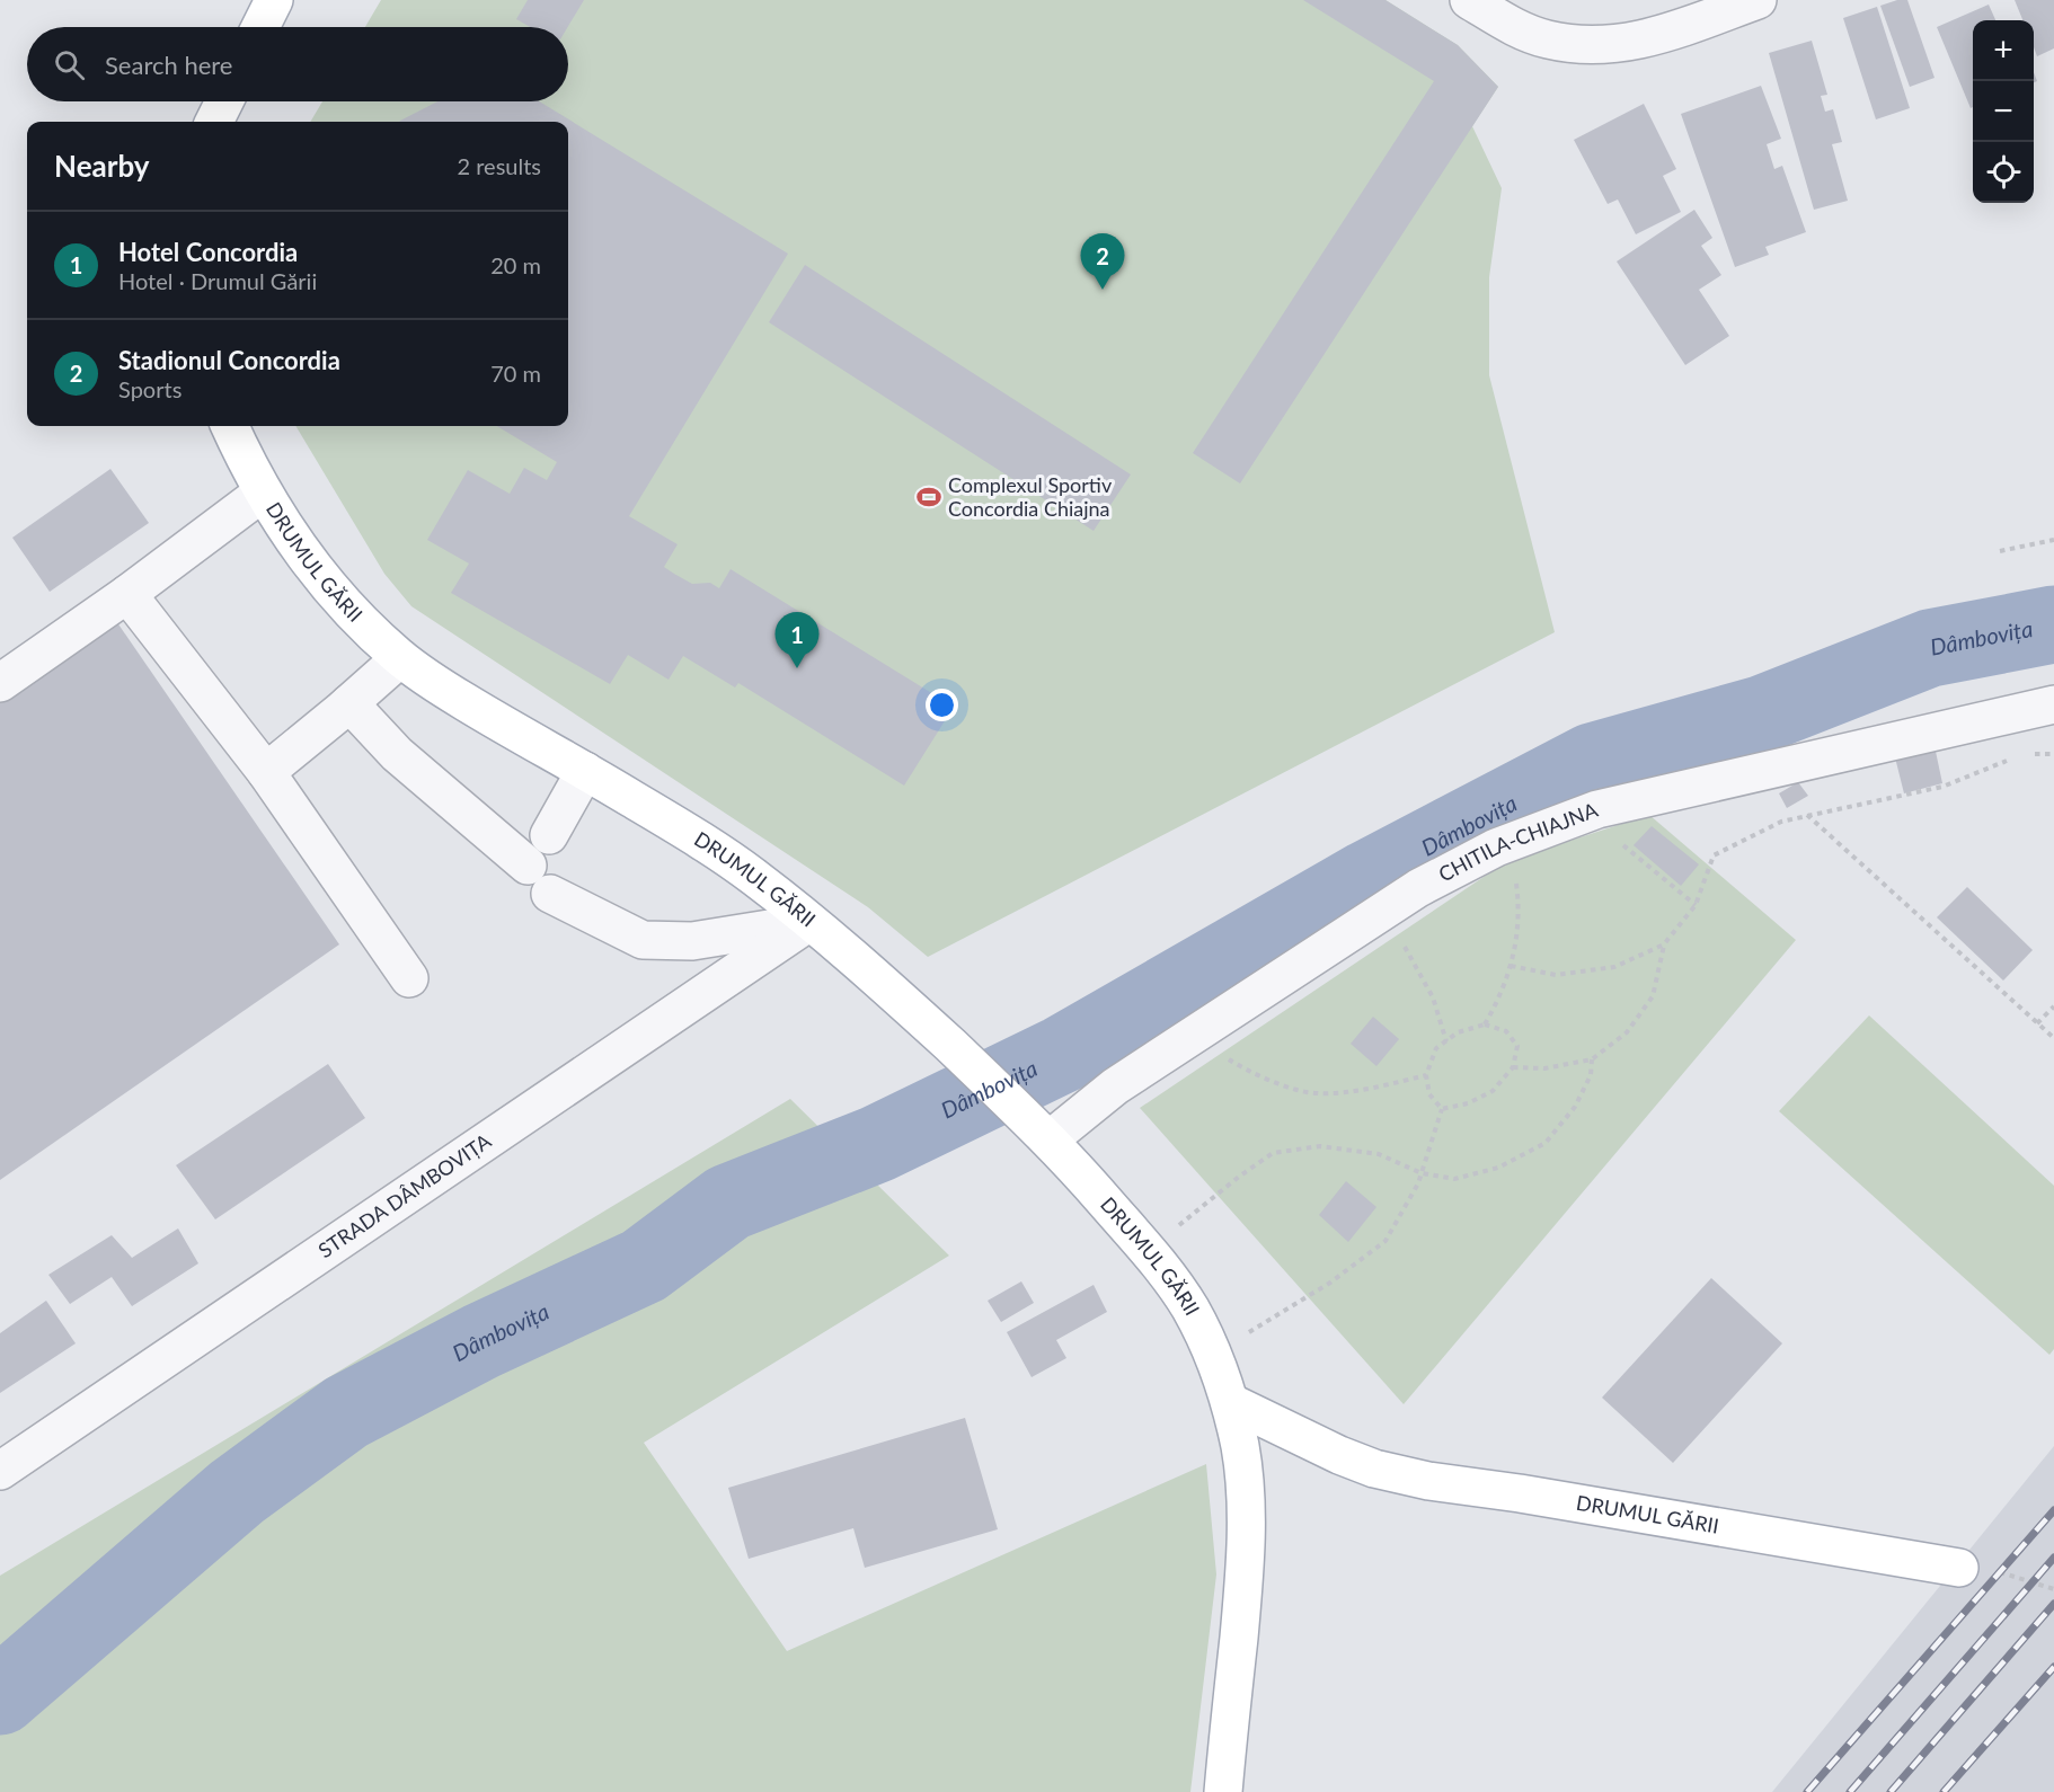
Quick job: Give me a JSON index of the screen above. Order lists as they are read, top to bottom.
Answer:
{
  "streets": {
    "main road": ["DRUMUL GĂRII"],
    "street": ["CHITILA-CHIAJNA", "STRADA DÂMBOVIȚA"]
  },
  "crossings": [
    ["DRUMUL GĂRII", "CHITILA-CHIAJNA"],
    ["DRUMUL GĂRII", "STRADA DÂMBOVIȚA"]
  ],
  "water": ["Dâmbovița"],
  "places": {
    "sports": ["Complexul Sportiv Concordia Chiajna"]
  },
  "page": {
    "map_buttons": ["+", "−"],
    "search": "Search here",
    "heading": ["Nearby", "2 results"],
    "list": [
      {
        "mark": "1",
        "name": "Hotel Concordia",
        "note": "Hotel · Drumul Gării",
        "value": "20 m"
      },
      {
        "mark": "2",
        "name": "Stadionul Concordia",
        "note": "Sports",
        "value": "70 m"
      }
    ],
    "pins": ["2", "1"]
  }
}
